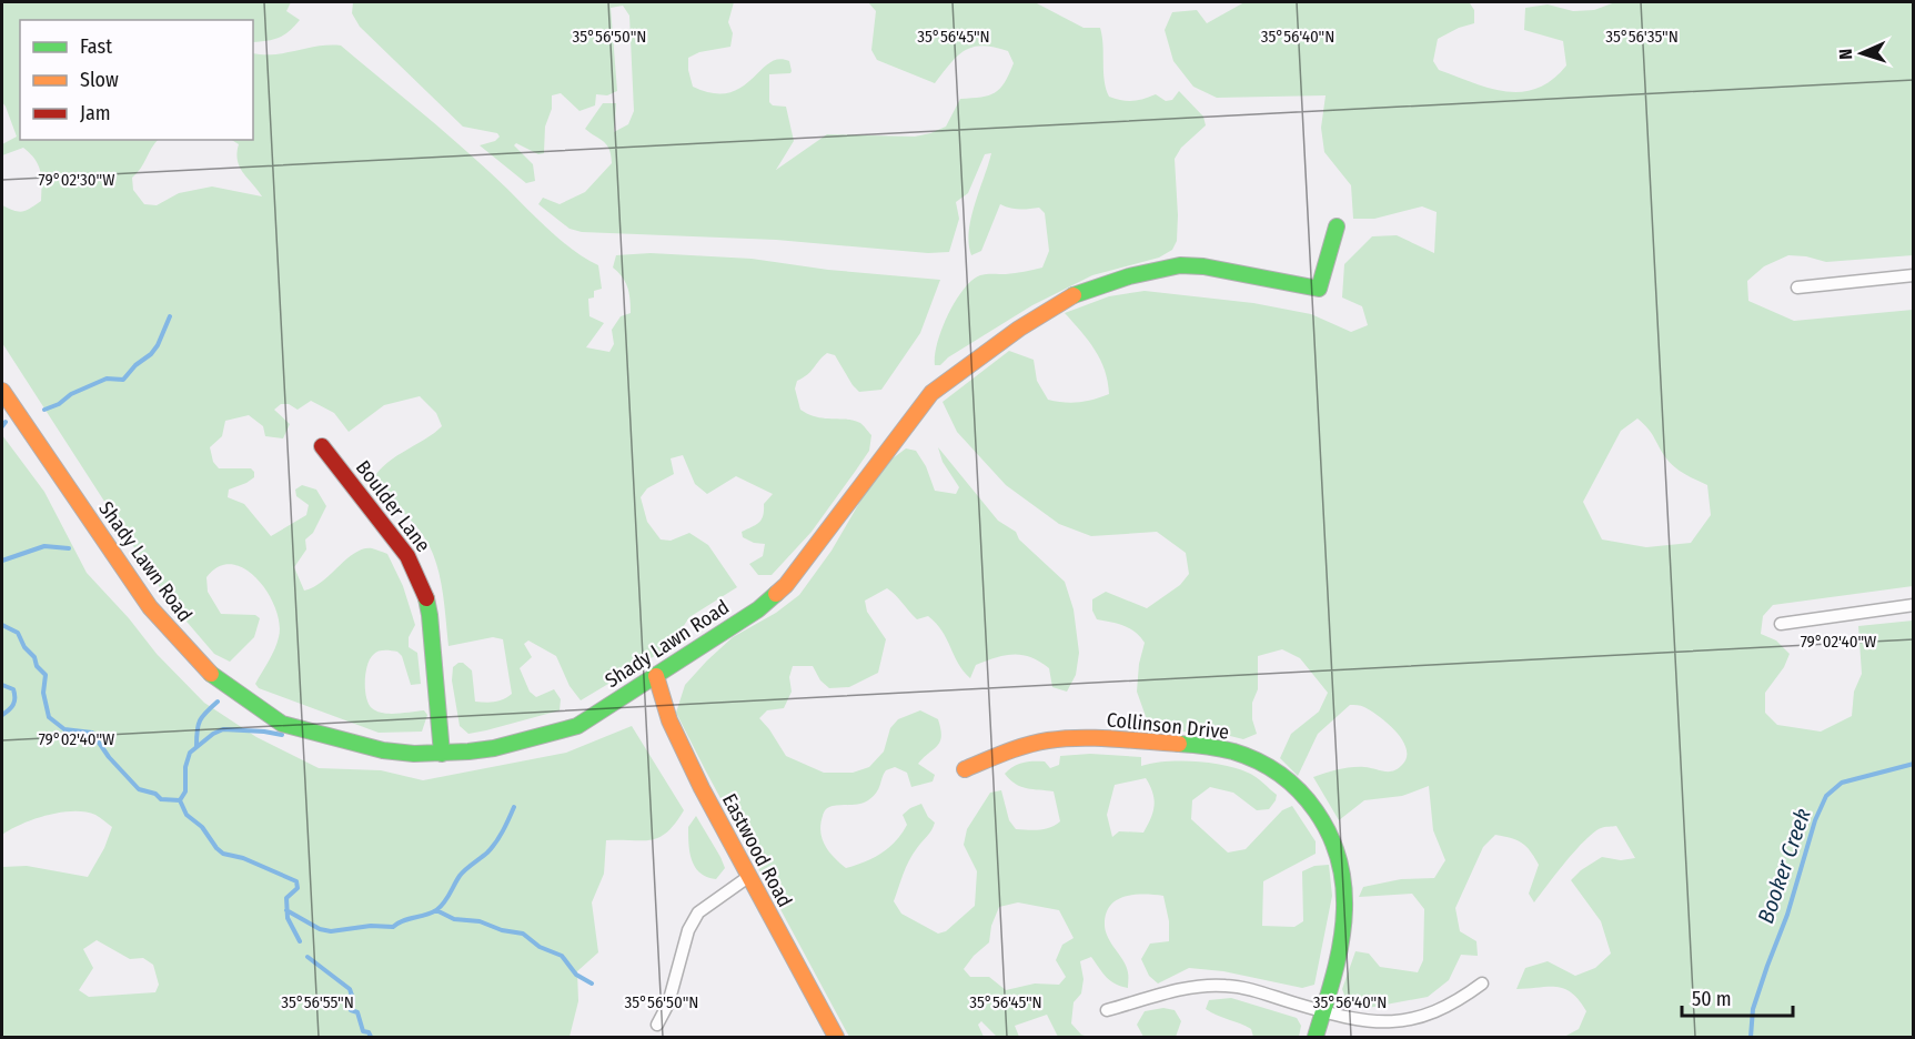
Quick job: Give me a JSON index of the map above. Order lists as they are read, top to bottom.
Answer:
{
  "streets": {
    "street": [
      "Boulder Lane",
      "Shady Lawn Road",
      "Collinson Drive",
      "Eastwood Road"
    ]
  },
  "crossings": [
    ["Boulder Lane", "Shady Lawn Road"],
    ["Shady Lawn Road", "Eastwood Road"]
  ],
  "water": ["Booker Creek"],
  "legend": ["Fast", "Slow", "Jam"],
  "scale_bar": "50 m",
  "north": "left",
  "coordinates": [
    "35°56'50\"N",
    "35°56'45\"N",
    "35°56'40\"N",
    "35°56'35\"N",
    "79°02'30\"W",
    "79°02'40\"W",
    "35°56'55\"N"
  ]
}
